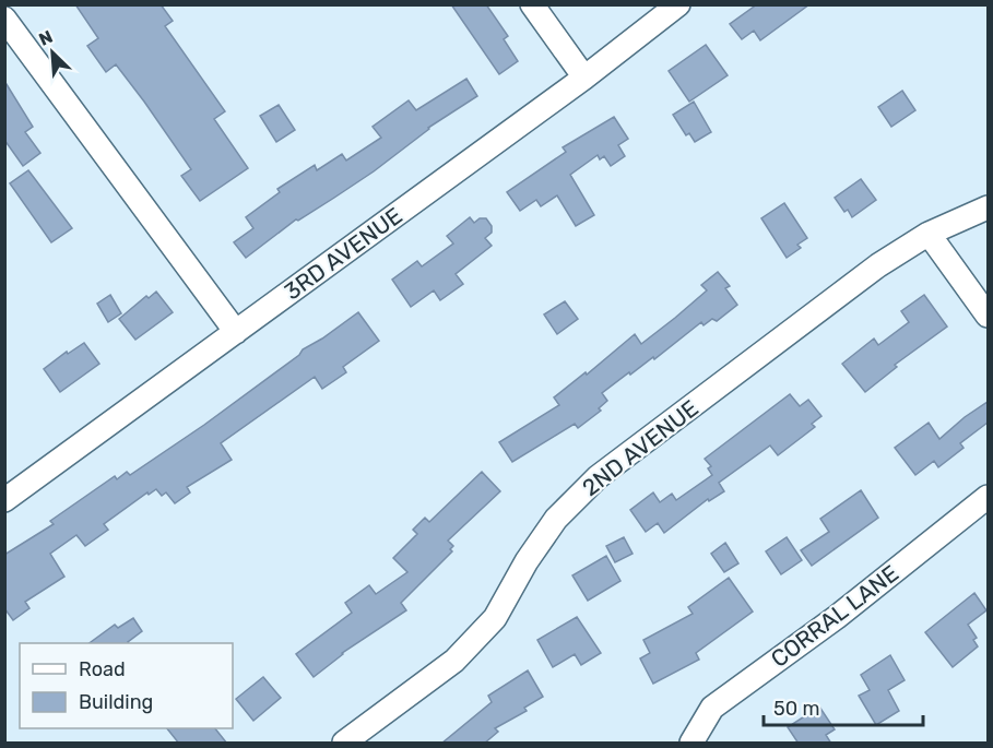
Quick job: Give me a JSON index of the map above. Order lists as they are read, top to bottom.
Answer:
{
  "streets": {
    "street": ["3RD AVENUE", "2ND AVENUE", "CORRAL LANE"]
  },
  "legend": ["Road", "Building"],
  "scale_bar": "50 m",
  "north": "top left"
}
